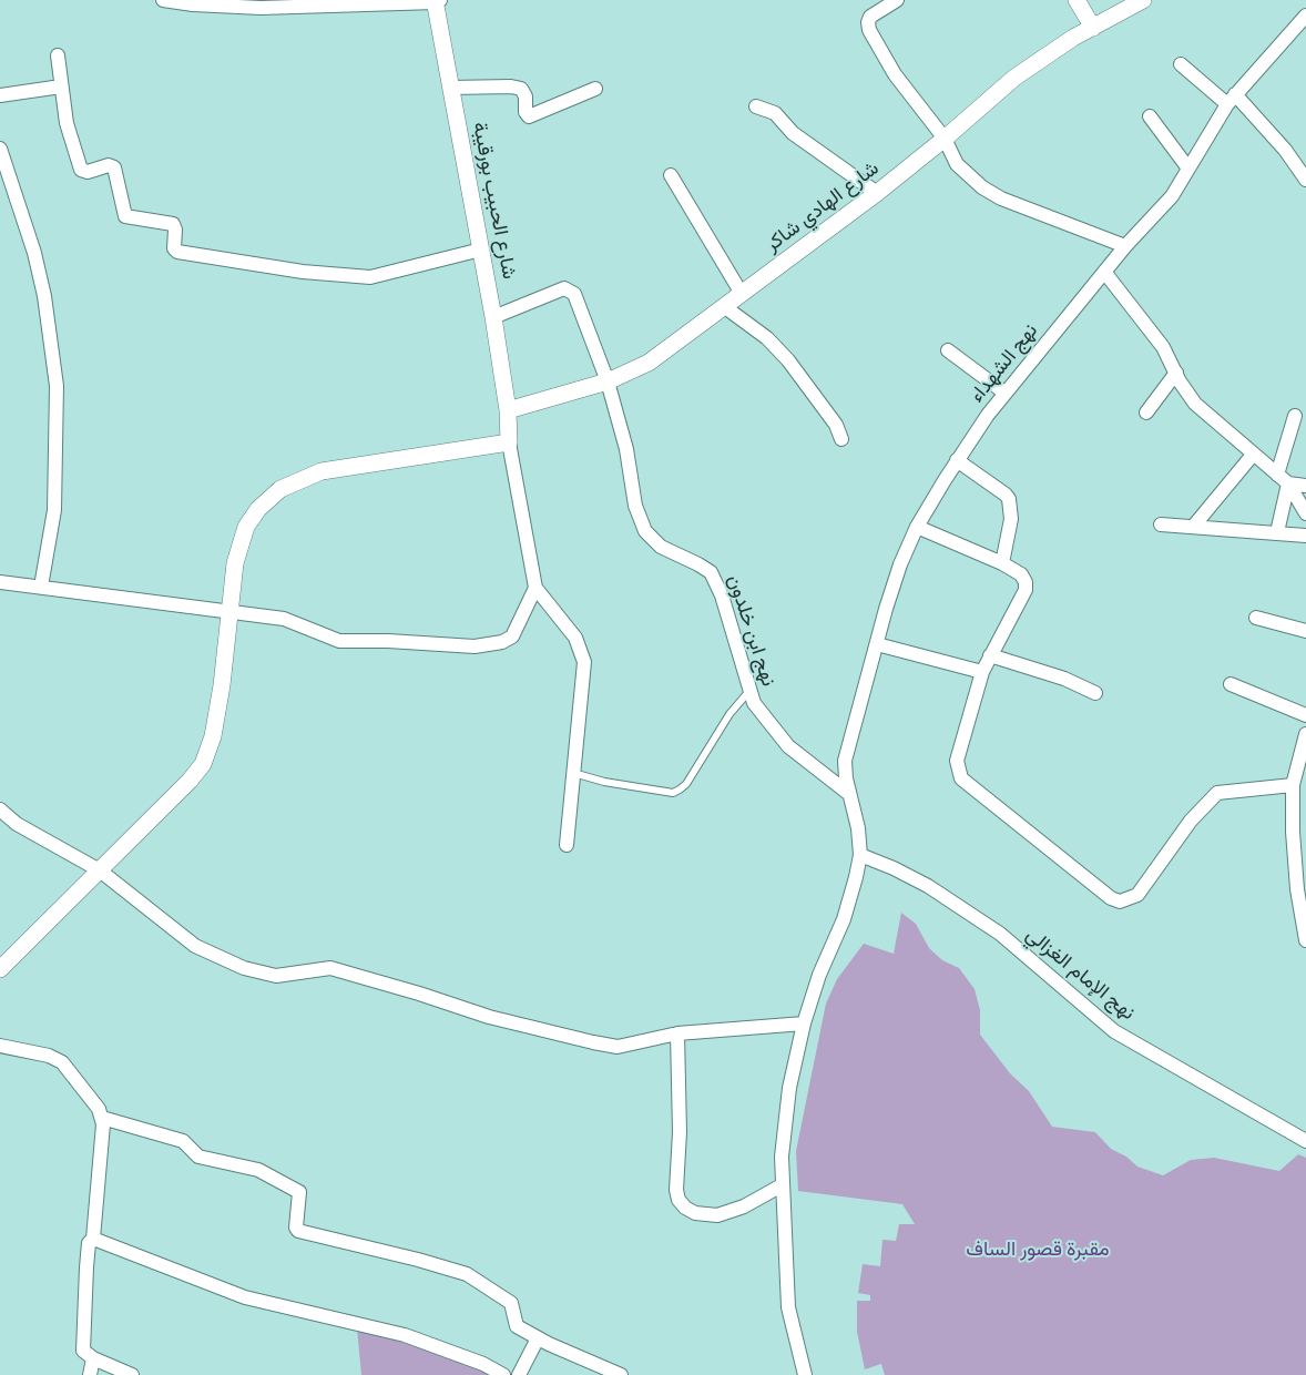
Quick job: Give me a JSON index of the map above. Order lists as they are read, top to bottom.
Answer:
{
  "streets": {
    "street": [
      "شارع الحبيب بورقيبة",
      "شارع الهادي شاكر",
      "نهج الشهداء",
      "نهج ابن خلدون",
      "نهج الإمام الغزالي"
    ]
  },
  "crossings": [
    ["شارع الحبيب بورقيبة", "شارع الهادي شاكر"],
    ["شارع الحبيب بورقيبة", "نهج ابن خلدون"],
    ["شارع الهادي شاكر", "نهج ابن خلدون"],
    ["نهج الشهداء", "نهج ابن خلدون"],
    ["نهج الشهداء", "نهج الإمام الغزالي"]
  ],
  "parks": ["مقبرة قصور الساف"]
}
